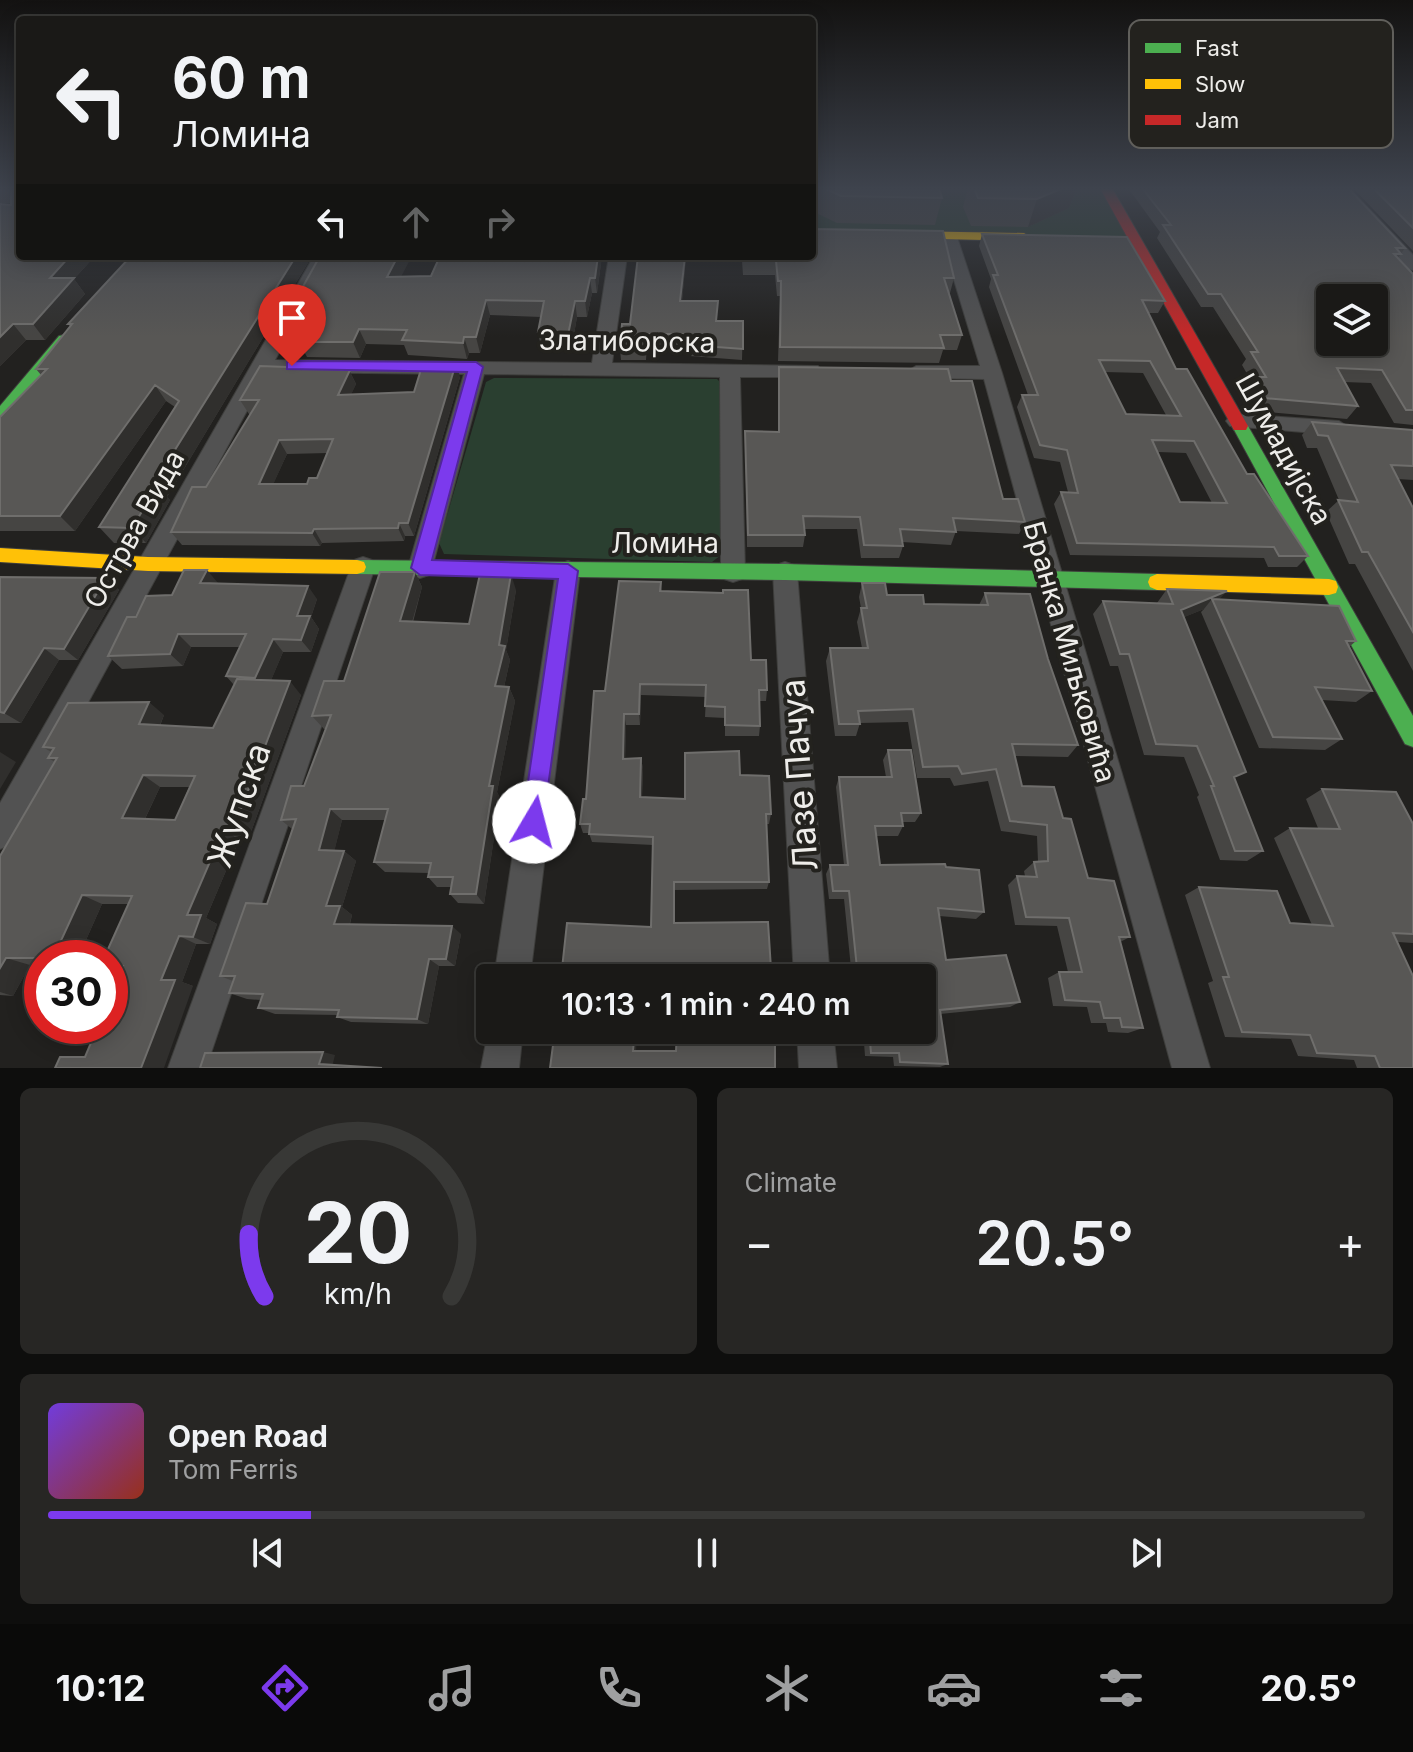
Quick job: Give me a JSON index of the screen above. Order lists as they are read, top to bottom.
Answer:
{
  "streets": {
    "street": [
      "Златиборска",
      "Шумадијска",
      "Острва Вида",
      "Ломина",
      "Бранка Миљковића",
      "Лазе Пачуа",
      "Жупска"
    ]
  },
  "crossings": [
    ["Златиборска", "Острва Вида"],
    ["Шумадијска", "Ломина"],
    ["Острва Вида", "Ломина"],
    ["Ломина", "Бранка Миљковића"],
    ["Ломина", "Лазе Пачуа"],
    ["Ломина", "Жупска"]
  ],
  "legend": ["Fast", "Slow", "Jam"],
  "page": {
    "turn": ["60 m", "Ломина"],
    "limit": "30",
    "trip": "10:13 · 1 min · 240 m",
    "tile": "Climate",
    "heat": ["−", "20.5°", "+"],
    "song": ["Open Road", "Tom Ferris"],
    "tabs": ["10:12", "20.5°"],
    "gauge": ["20", "km/h"]
  }
}
